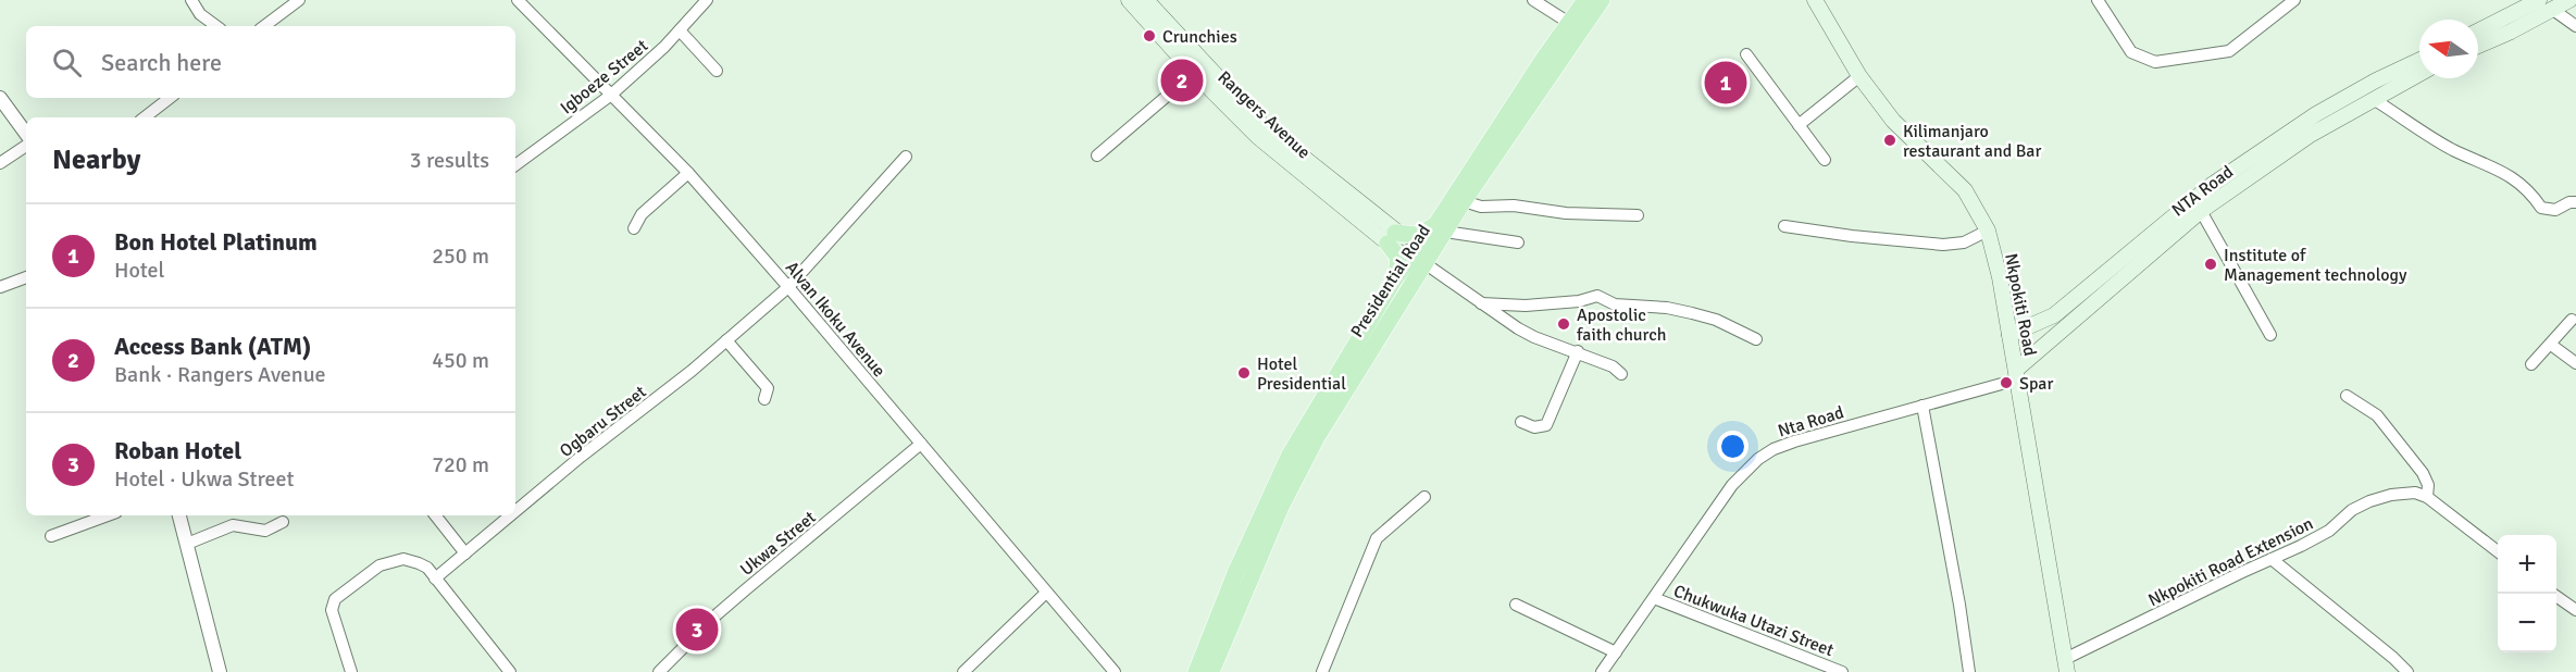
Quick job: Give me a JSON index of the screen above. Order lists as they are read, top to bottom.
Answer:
{
  "streets": {
    "main road": [
      "Rangers Avenue",
      "NTA Road",
      "Presidential Road",
      "Nkpokiti Road"
    ],
    "street": [
      "Igboeze Street",
      "Alvan Ikoku Avenue",
      "Ogbaru Street",
      "Nta Road",
      "Ukwa Street",
      "Nkpokiti Road Extension",
      "Chukwuka Utazi Street"
    ]
  },
  "crossings": [
    ["Igboeze Street", "Alvan Ikoku Avenue"],
    ["NTA Road", "Nkpokiti Road"],
    ["NTA Road", "Nta Road"],
    ["Nkpokiti Road", "Nta Road"],
    ["Nkpokiti Road", "Nkpokiti Road Extension"],
    ["Alvan Ikoku Avenue", "Ogbaru Street"],
    ["Alvan Ikoku Avenue", "Ukwa Street"],
    ["Nta Road", "Chukwuka Utazi Street"]
  ],
  "places": [
    "Crunchies",
    "Kilimanjaro restaurant and Bar",
    "Institute of Management technology",
    "Apostolic faith church",
    "Hotel Presidential",
    "Spar"
  ],
  "north": "left",
  "page": {
    "search": "Search here",
    "pins": ["2", "1", "3"],
    "heading": ["Nearby", "3 results"],
    "list": [
      {
        "mark": "1",
        "name": "Bon Hotel Platinum",
        "note": "Hotel",
        "value": "250 m"
      },
      {
        "mark": "2",
        "name": "Access Bank (ATM)",
        "note": "Bank · Rangers Avenue",
        "value": "450 m"
      },
      {
        "mark": "3",
        "name": "Roban Hotel",
        "note": "Hotel · Ukwa Street",
        "value": "720 m"
      }
    ],
    "map_buttons": ["+", "−"]
  }
}
